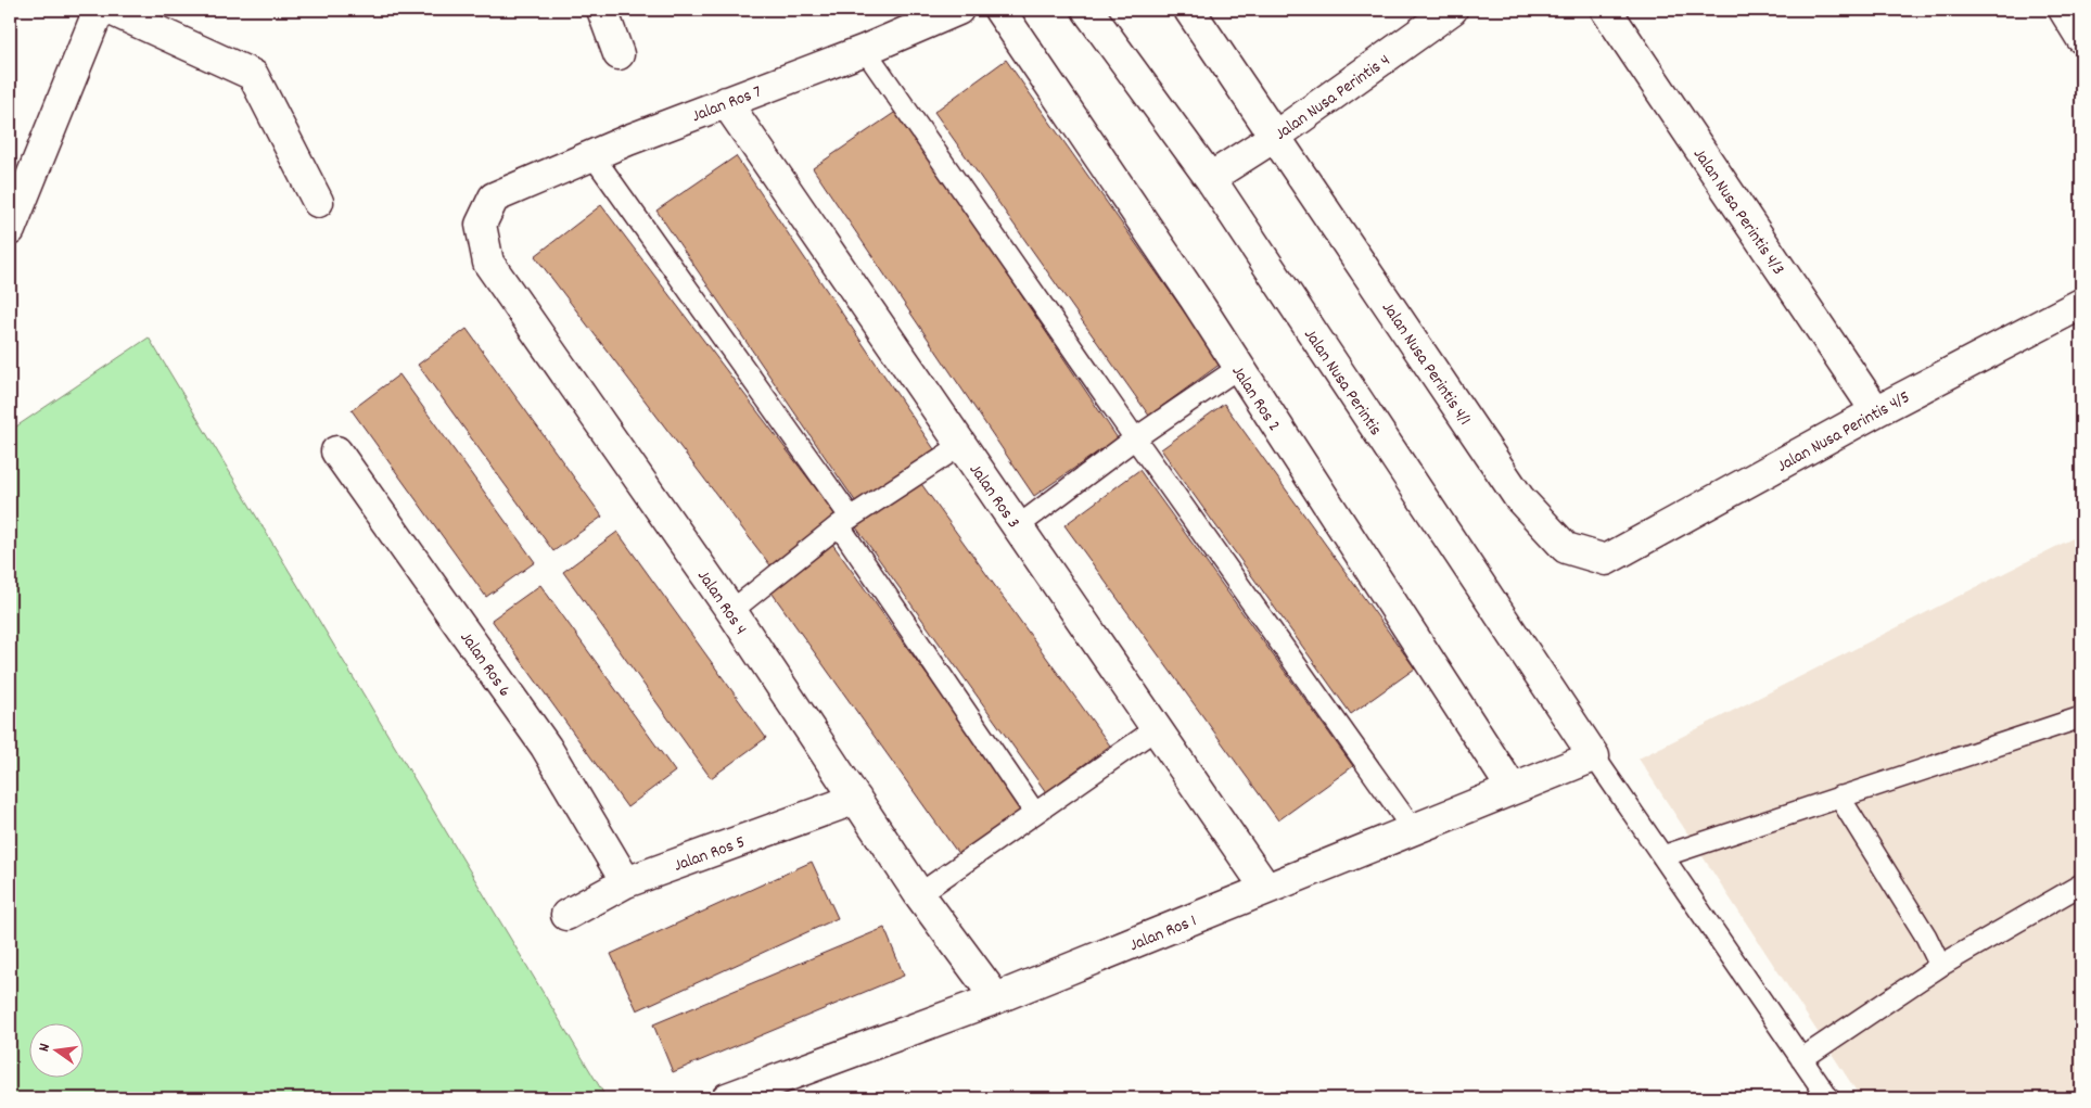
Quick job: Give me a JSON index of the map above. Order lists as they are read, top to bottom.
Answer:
{
  "streets": {
    "street": [
      "Jalan Nusa Perintis 4",
      "Jalan Ros 7",
      "Jalan Nusa Perintis 4/3",
      "Jalan Nusa Perintis 4/1",
      "Jalan Nusa Perintis",
      "Jalan Ros 2",
      "Jalan Nusa Perintis 4/5",
      "Jalan Ros 3",
      "Jalan Ros 4",
      "Jalan Ros 6",
      "Jalan Ros 5",
      "Jalan Ros 1"
    ]
  },
  "crossings": [
    ["Jalan Nusa Perintis 4", "Jalan Nusa Perintis 4/1"],
    ["Jalan Nusa Perintis 4", "Jalan Nusa Perintis"],
    ["Jalan Ros 7", "Jalan Ros 3"],
    ["Jalan Ros 7", "Jalan Ros 4"],
    ["Jalan Nusa Perintis 4/3", "Jalan Nusa Perintis 4/5"],
    ["Jalan Nusa Perintis 4/1", "Jalan Nusa Perintis 4/5"],
    ["Jalan Nusa Perintis", "Jalan Ros 1"],
    ["Jalan Ros 2", "Jalan Ros 1"],
    ["Jalan Ros 3", "Jalan Ros 1"],
    ["Jalan Ros 4", "Jalan Ros 5"],
    ["Jalan Ros 4", "Jalan Ros 1"],
    ["Jalan Ros 6", "Jalan Ros 5"]
  ],
  "north": "left"
}
